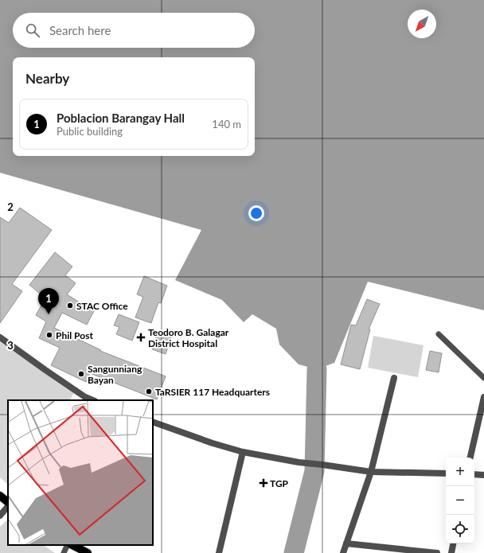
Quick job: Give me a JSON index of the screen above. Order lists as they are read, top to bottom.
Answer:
{
  "places": {
    "other": [
      "STAC Office",
      "Phil Post",
      "Sangunniang Bayan",
      "TaRSIER 117 Headquarters"
    ],
    "health": ["Teodoro B. Galagar District Hospital", "TGP"]
  },
  "north": "bottom left",
  "page": {
    "search": "Search here",
    "heading": "Nearby",
    "list": [
      {
        "mark": "1",
        "name": "Poblacion Barangay Hall",
        "note": "Public building",
        "value": "140 m"
      }
    ],
    "pins": "1",
    "map_buttons": ["+", "−"]
  },
  "grid": {
    "rows": ["2", "3"]
  }
}
